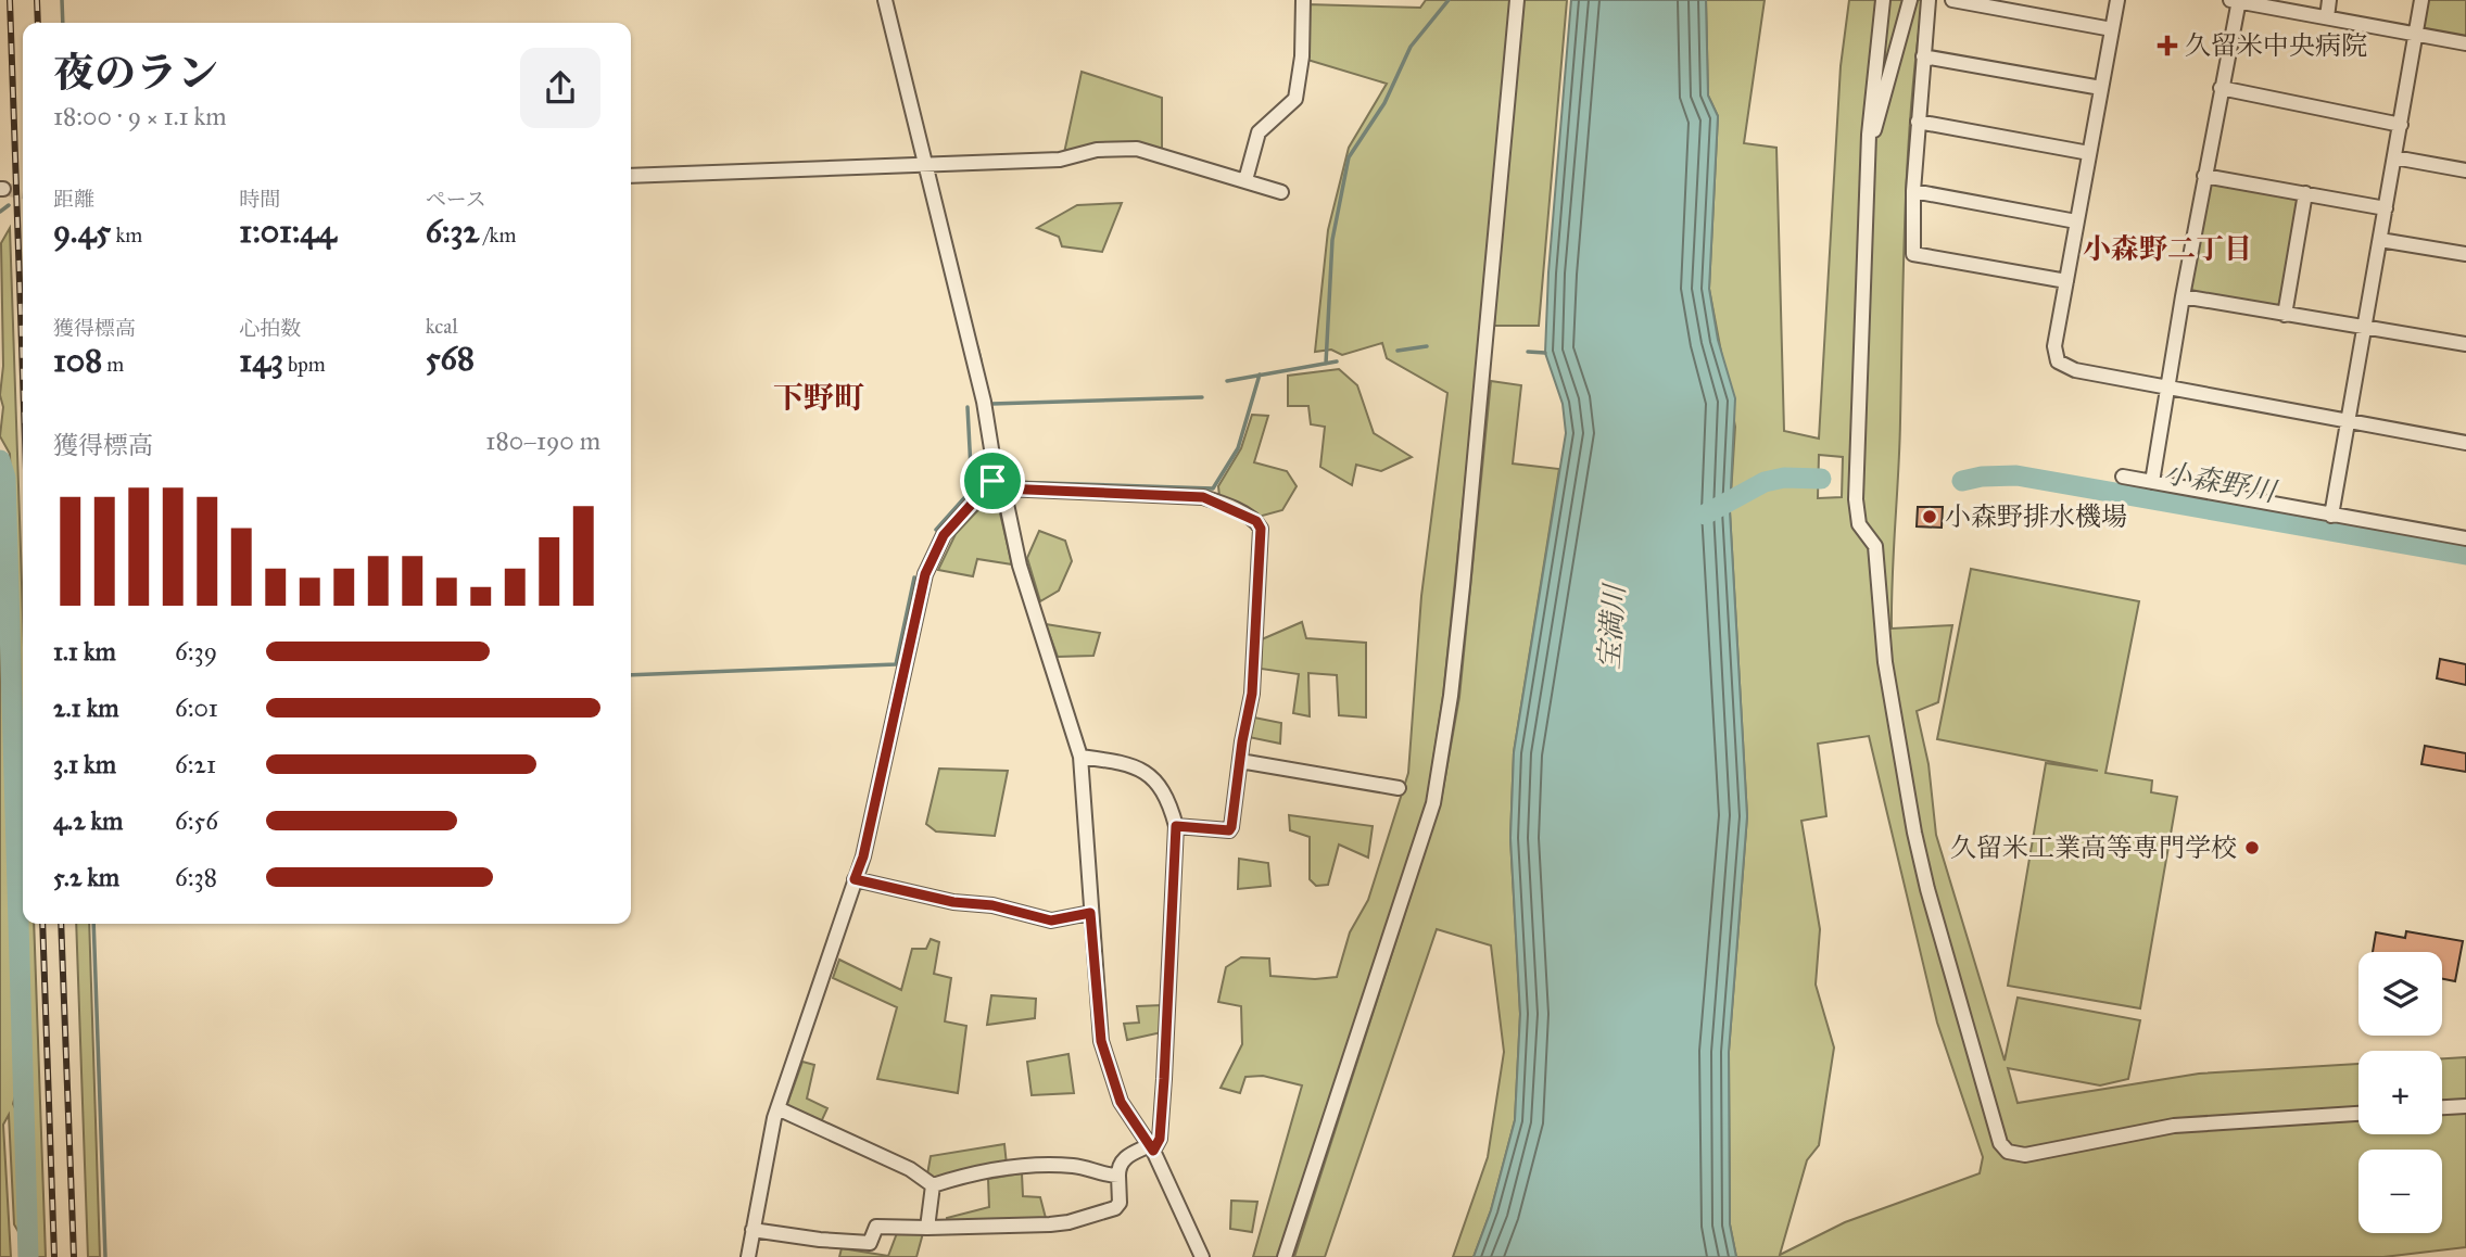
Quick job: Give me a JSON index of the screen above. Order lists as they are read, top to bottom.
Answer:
{
  "districts": ["小森野二丁目", "下野町"],
  "water": ["小森野川", "宝満川"],
  "places": {
    "health": ["久留米中央病院"],
    "other": ["小森野排水機場", "久留米工業高等専門学校"]
  },
  "page": {
    "heading": ["夜のラン", "18:00 · 9 × 1.1 km"],
    "stats": [
      ["距離", "9.45 km"],
      ["時間", "1:01:44"],
      ["ペース", "6:32 /km"],
      ["獲得標高", "108 m"],
      ["心拍数", "143 bpm"],
      ["kcal", "568"]
    ],
    "chart": ["獲得標高", "180–190 m"],
    "list": [
      {
        "name": "1.1 km",
        "note": "6:39"
      },
      {
        "name": "2.1 km",
        "note": "6:01"
      },
      {
        "name": "3.1 km",
        "note": "6:21"
      },
      {
        "name": "4.2 km",
        "note": "6:56"
      },
      {
        "name": "5.2 km",
        "note": "6:38"
      }
    ],
    "map_buttons": ["+", "−"]
  }
}
